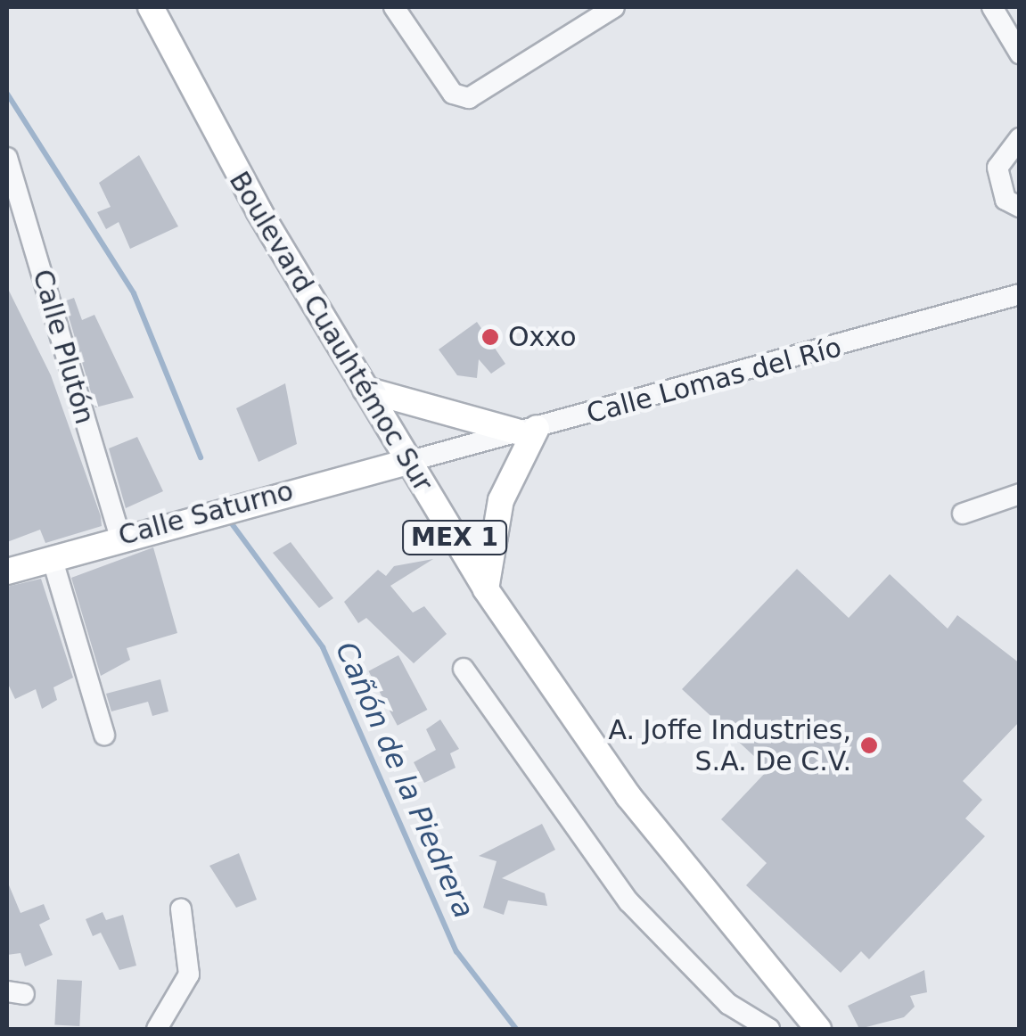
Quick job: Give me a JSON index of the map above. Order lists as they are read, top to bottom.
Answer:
{
  "streets": {
    "main road": ["Boulevard Cuauhtémoc Sur", "Calle Saturno", "MEX 1"],
    "street": ["Calle Plutón", "Calle Lomas del Río"]
  },
  "crossings": [
    ["Boulevard Cuauhtémoc Sur", "Calle Lomas del Río"],
    ["Boulevard Cuauhtémoc Sur", "Calle Saturno"],
    ["Calle Plutón", "Calle Saturno"],
    ["Calle Lomas del Río", "Calle Saturno"]
  ],
  "water": ["Cañón de la Piedrera"],
  "places": ["Oxxo", "A. Joffe Industries, S.A. De C.V."]
}
